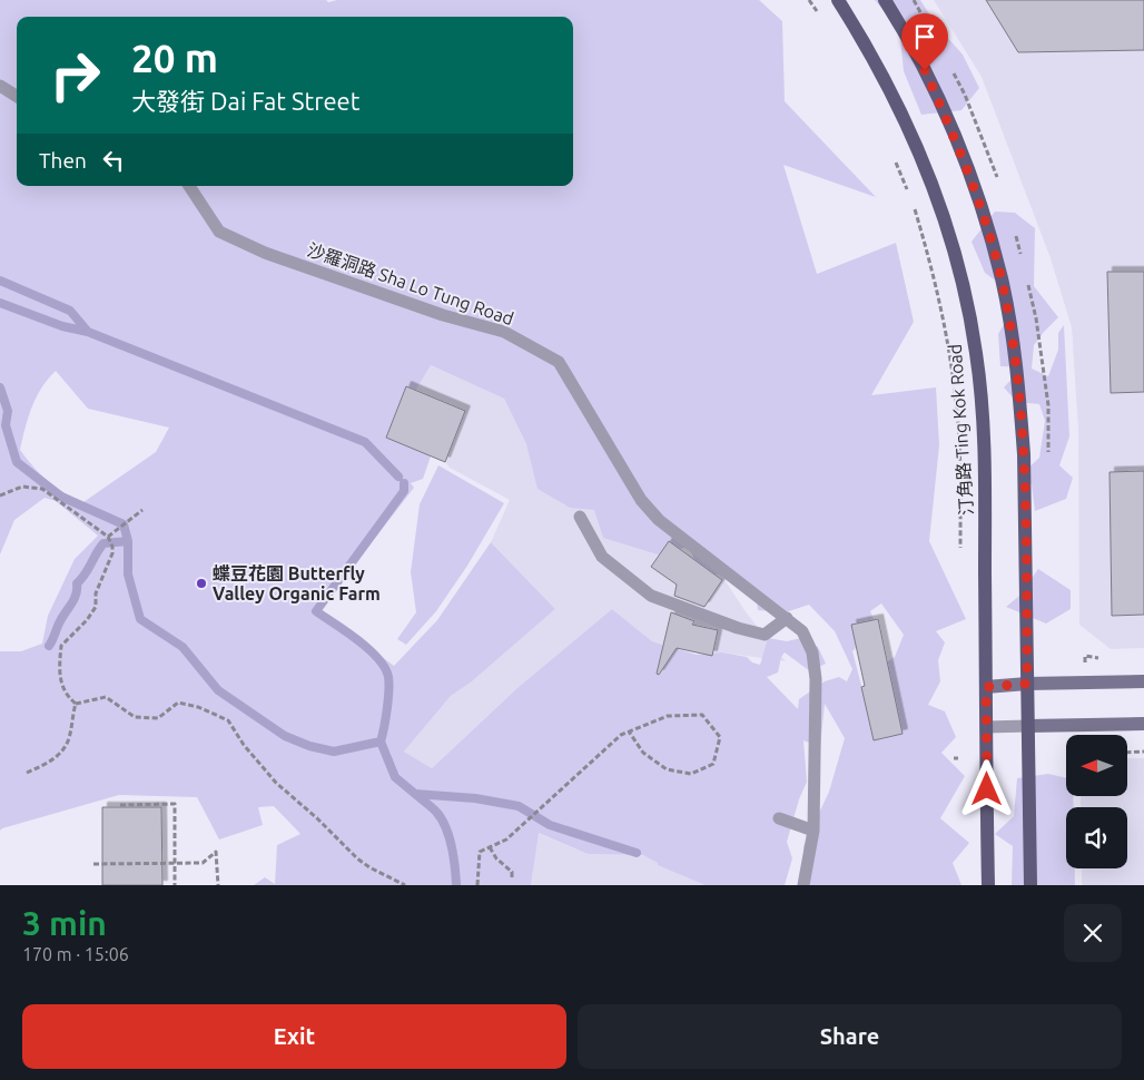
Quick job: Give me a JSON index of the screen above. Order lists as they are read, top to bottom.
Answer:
{
  "streets": {
    "main road": ["汀角路 Ting Kok Road"],
    "lane": ["沙羅洞路 Sha Lo Tung Road"]
  },
  "places": ["蝶豆花園 Butterfly Valley Organic Farm"],
  "north": "left",
  "page": {
    "turn": ["20 m", "大發街 Dai Fat Street"],
    "then": "Then",
    "heading": ["3 min", "170 m · 15:06"],
    "buttons": ["Exit", "Share"]
  }
}
